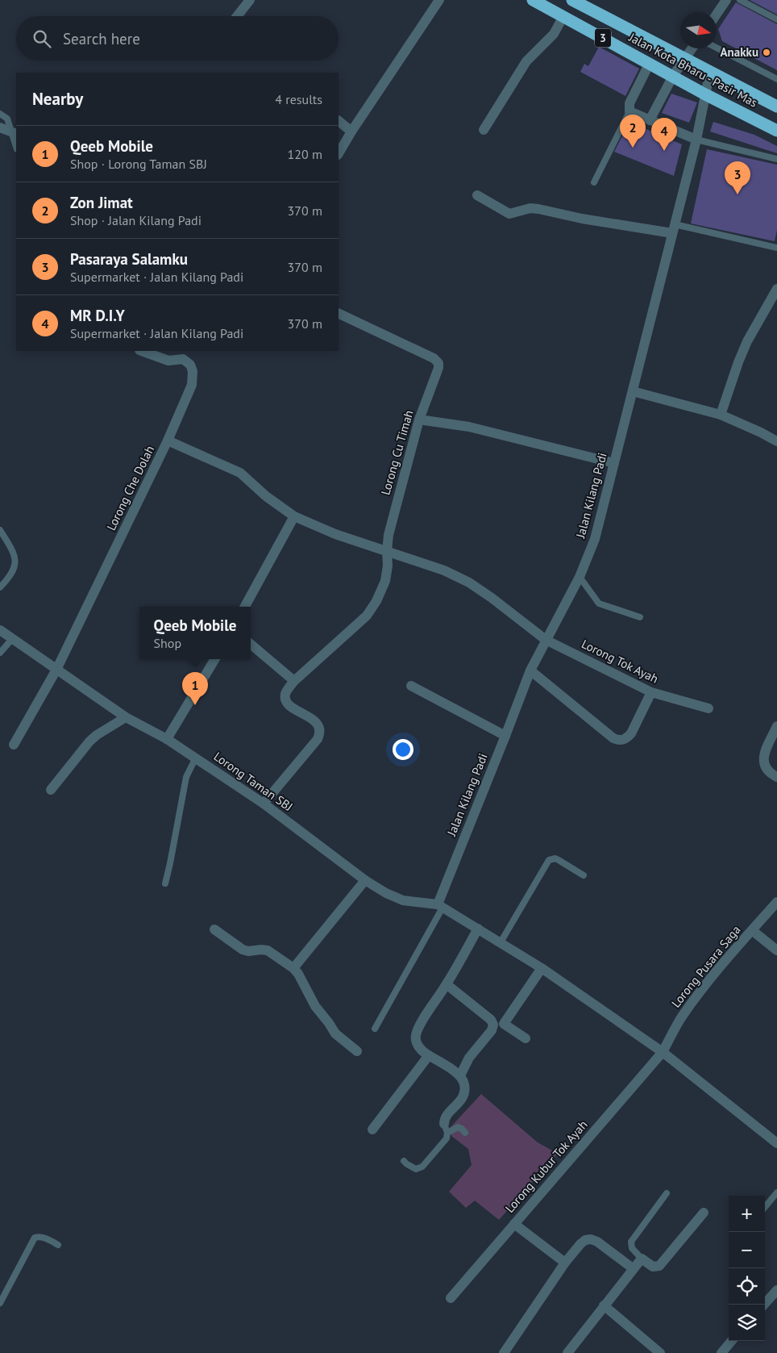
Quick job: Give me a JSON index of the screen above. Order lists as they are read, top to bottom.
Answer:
{
  "streets": {
    "highway": ["3", "Jalan Kota Bharu - Pasir Mas"],
    "street": [
      "Lorong Cu Timah",
      "Lorong Che Dolah",
      "Jalan Kilang Padi",
      "Lorong Tok Ayah",
      "Lorong Taman SBJ",
      "Lorong Pusara Saga",
      "Lorong Kubur Tok Ayah"
    ]
  },
  "crossings": [
    ["Jalan Kota Bharu - Pasir Mas", "Jalan Kilang Padi"],
    ["Lorong Che Dolah", "Lorong Taman SBJ"],
    ["Jalan Kilang Padi", "Lorong Tok Ayah"],
    ["Jalan Kilang Padi", "Lorong Taman SBJ"],
    ["Lorong Pusara Saga", "Lorong Kubur Tok Ayah"]
  ],
  "places": ["Anakku"],
  "north": "right",
  "page": {
    "search": "Search here",
    "heading": ["Nearby", "4 results"],
    "pins": [
      "2",
      "4",
      "3",
      "1"
    ],
    "list": [
      {
        "mark": "1",
        "name": "Qeeb Mobile",
        "note": "Shop · Lorong Taman SBJ",
        "value": "120 m"
      },
      {
        "mark": "2",
        "name": "Zon Jimat",
        "note": "Shop · Jalan Kilang Padi",
        "value": "370 m"
      },
      {
        "mark": "3",
        "name": "Pasaraya Salamku",
        "note": "Supermarket · Jalan Kilang Padi",
        "value": "370 m"
      },
      {
        "mark": "4",
        "name": "MR D.I.Y",
        "note": "Supermarket · Jalan Kilang Padi",
        "value": "370 m"
      }
    ],
    "popup": ["Qeeb Mobile", "Shop"],
    "map_buttons": ["+", "−"]
  }
}
